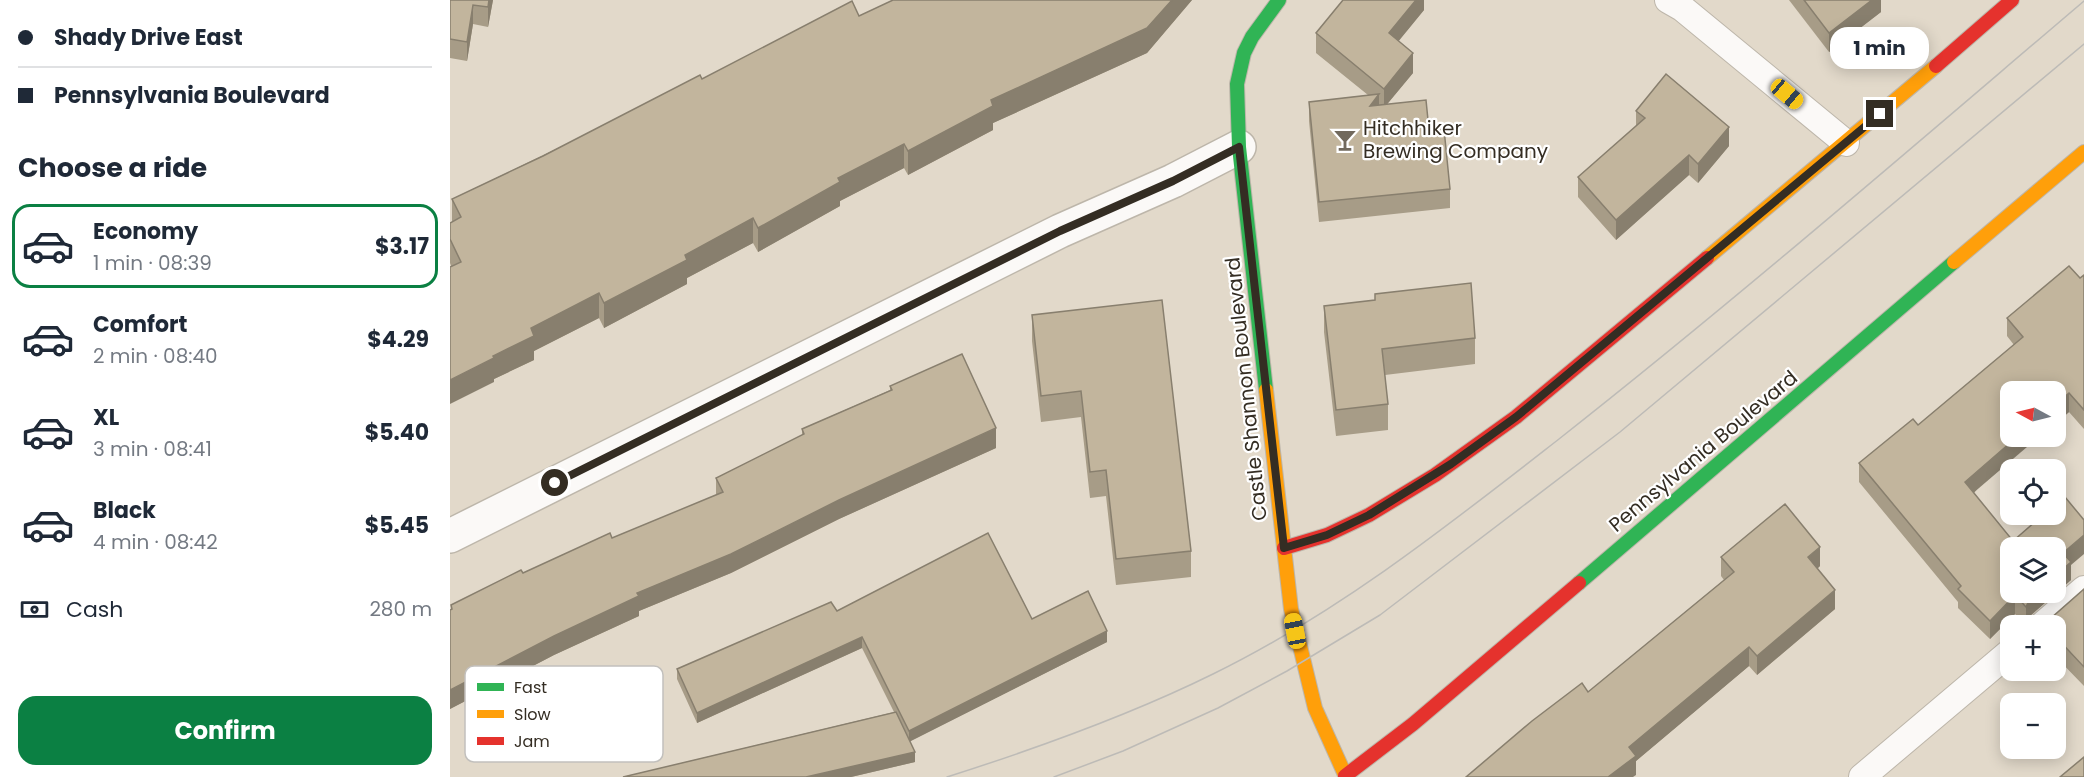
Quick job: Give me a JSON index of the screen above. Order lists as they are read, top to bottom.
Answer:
{
  "streets": {
    "street": ["Castle Shannon Boulevard", "Pennsylvania Boulevard"]
  },
  "crossings": [
    ["Castle Shannon Boulevard", "Pennsylvania Boulevard"]
  ],
  "places": {
    "bar": ["Hitchhiker Brewing Company"]
  },
  "legend": ["Fast", "Slow", "Jam"],
  "north": "left",
  "page": {
    "banner": ["Shady Drive East", "Pennsylvania Boulevard"],
    "bubble": "1 min",
    "heading": "Choose a ride",
    "list": [
      {
        "name": "Economy",
        "note": "1 min · 08:39",
        "value": "$3.17"
      },
      {
        "name": "Comfort",
        "note": "2 min · 08:40",
        "value": "$4.29"
      },
      {
        "name": "XL",
        "note": "3 min · 08:41",
        "value": "$5.40"
      },
      {
        "name": "Black",
        "note": "4 min · 08:42",
        "value": "$5.45"
      }
    ],
    "map_buttons": ["+", "−"],
    "pay": ["Cash", "280 m"],
    "buttons": "Confirm"
  }
}
